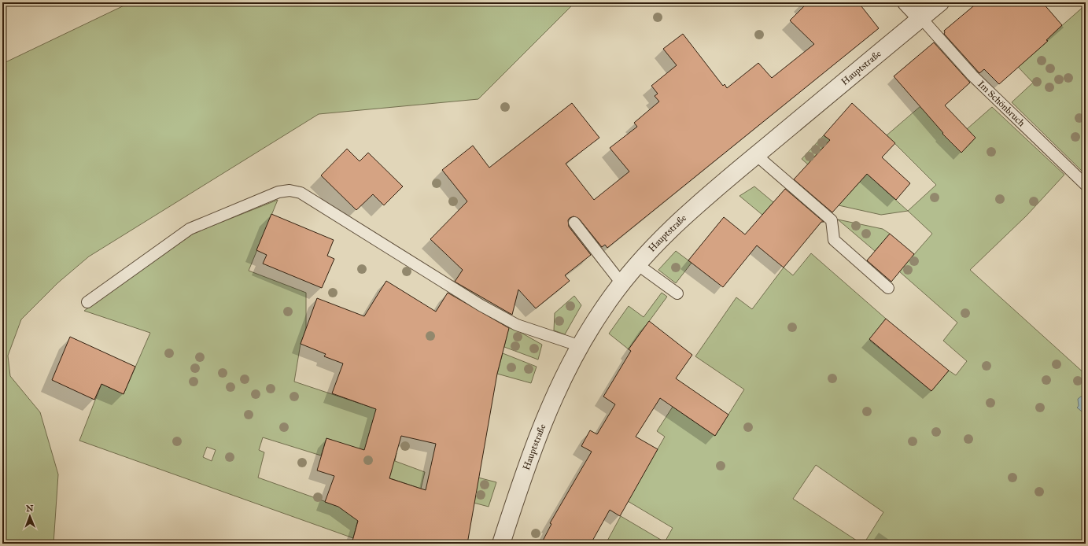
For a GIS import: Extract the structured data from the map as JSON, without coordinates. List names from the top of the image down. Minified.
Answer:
{"streets":{"street":["Hauptstraße"],"lane":["Im Schönbruch"]},"crossings":[["Hauptstraße","Im Schönbruch"]],"north":"top"}
